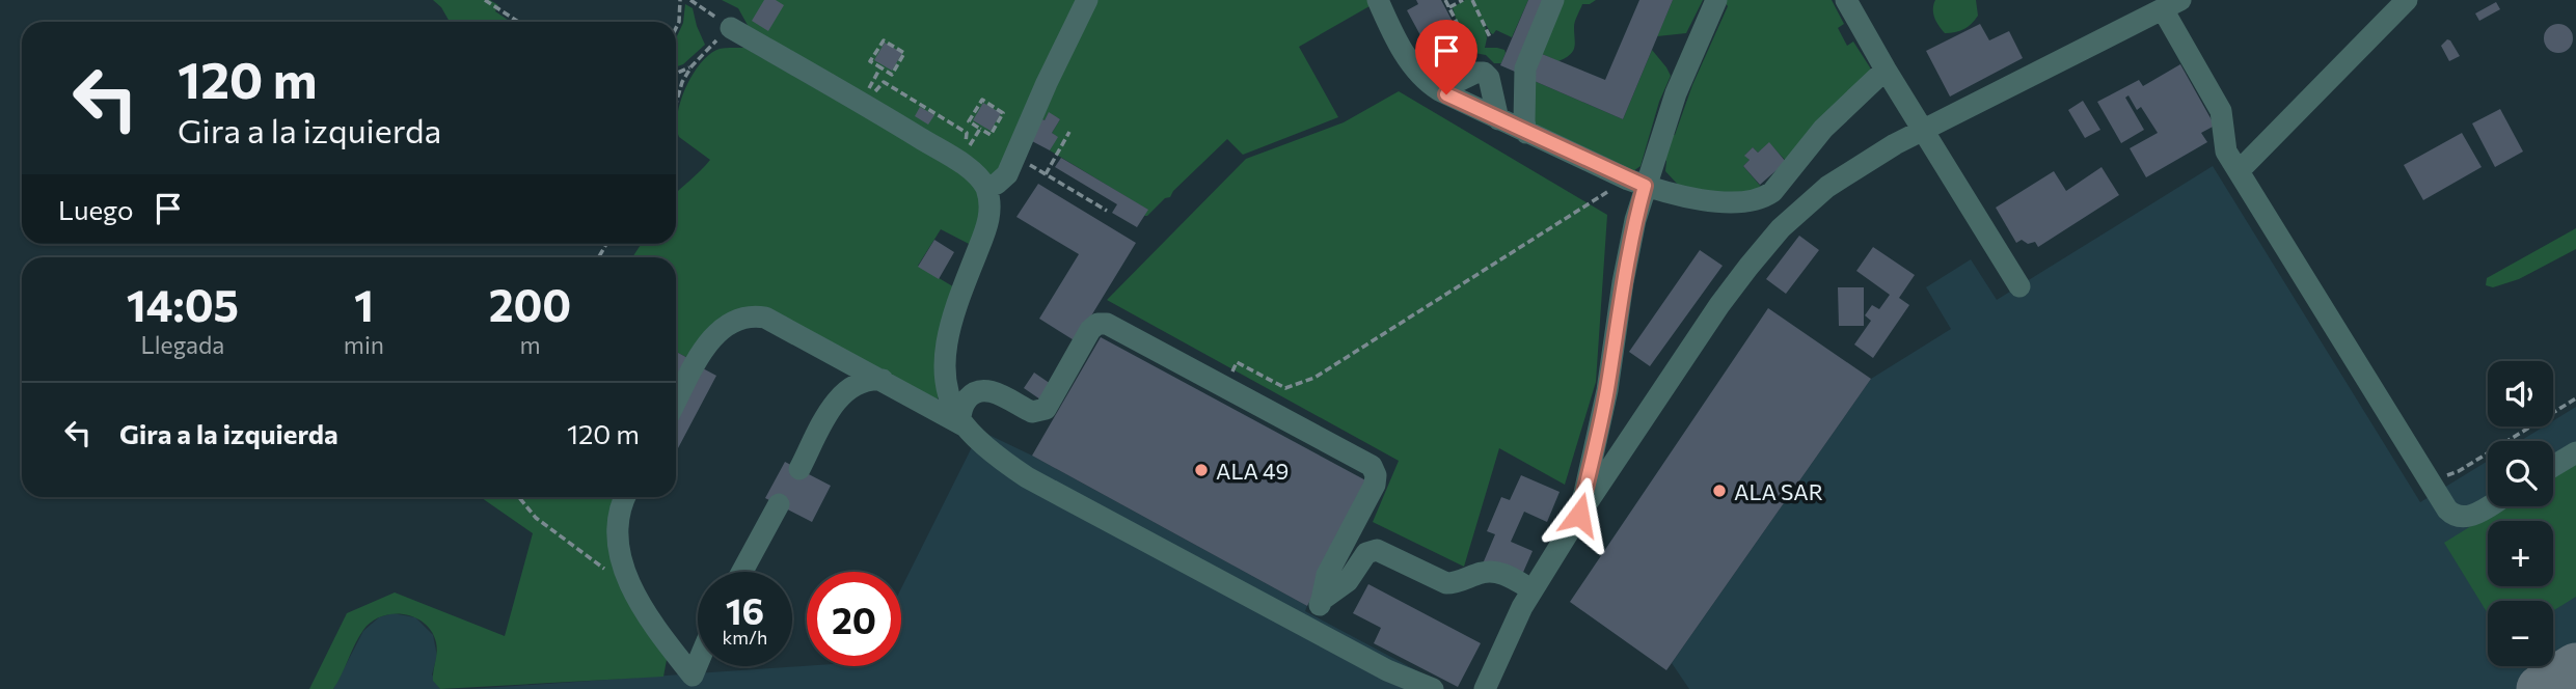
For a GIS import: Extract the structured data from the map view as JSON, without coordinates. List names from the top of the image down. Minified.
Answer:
{"places":["ALA 49","ALA SAR"],"page":{"turn":["120 m","Gira a la izquierda"],"then":"Luego","eta":["14:05","Llegada","1","min","200","m"],"map_buttons":["+","−"],"list":[{"name":"Gira a la izquierda","value":"120 m"}],"speed":"16 km/h","limit":"20"}}
